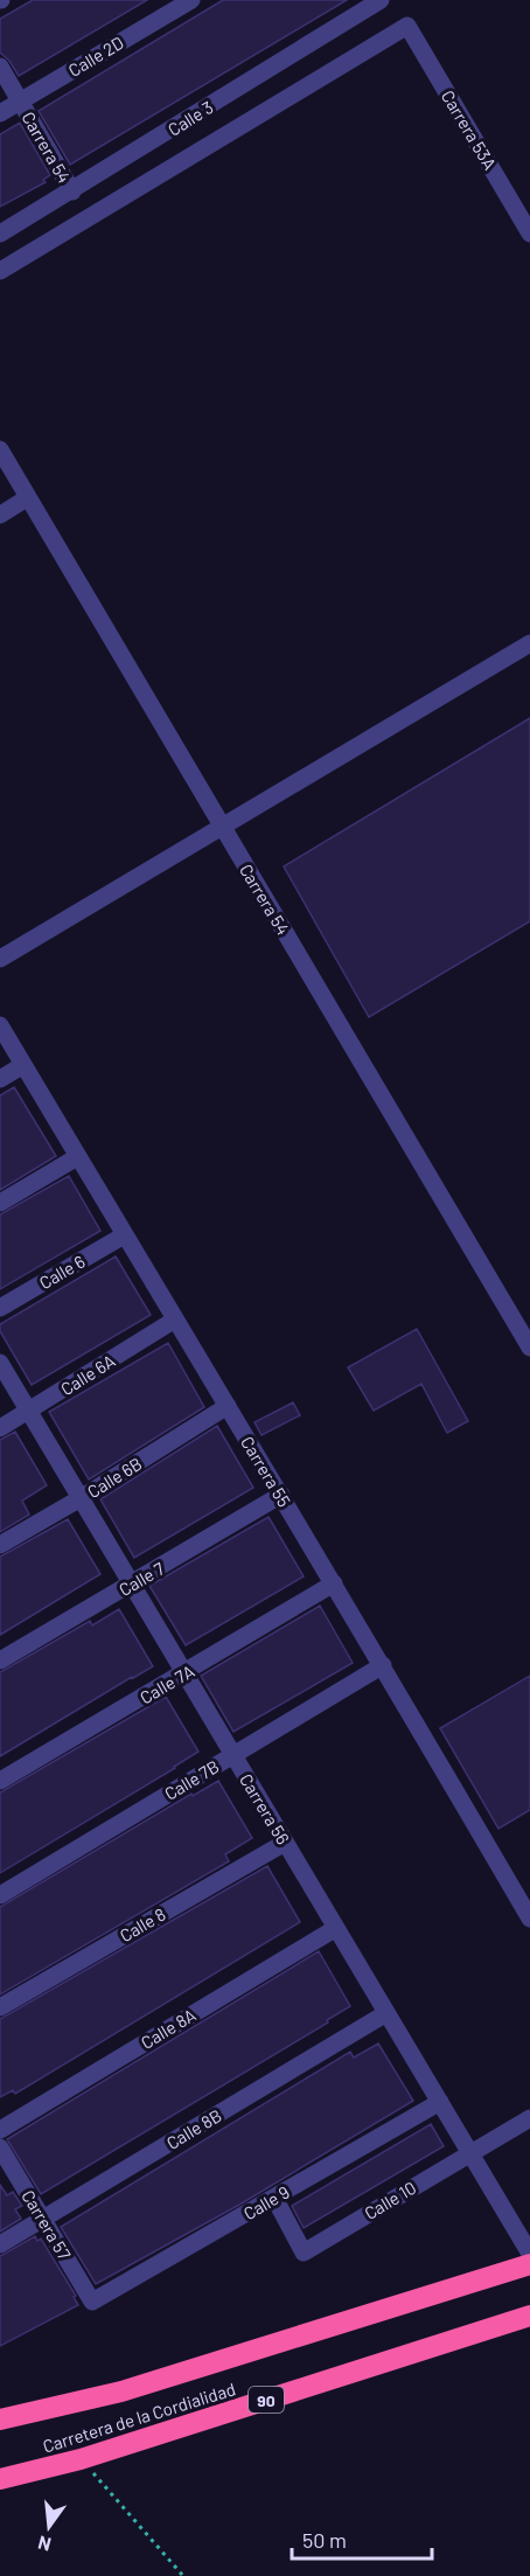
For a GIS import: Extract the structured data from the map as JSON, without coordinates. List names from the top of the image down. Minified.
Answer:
{"streets":{"highway":["90","Carretera de la Cordialidad"],"street":["Calle 2D","Calle 3","Carrera 53A","Carrera 54","Calle 6","Calle 6A","Carrera 55","Calle 6B","Calle 7","Calle 7A","Calle 7B","Carrera 56","Calle 8","Calle 8A","Calle 8B","Calle 10","Calle 9","Carrera 57"]},"crossings":[["Calle 2D","Carrera 54"],["Calle 3","Carrera 54"],["Calle 6","Carrera 55"],["Calle 6A","Carrera 55"],["Calle 6A","Carrera 56"],["Carrera 55","Calle 6B"],["Carrera 55","Calle 7"],["Carrera 55","Calle 7A"],["Carrera 55","Calle 7B"],["Calle 6B","Carrera 56"],["Calle 7","Carrera 56"],["Calle 7A","Carrera 56"],["Calle 7B","Carrera 56"],["Carrera 56","Calle 8"],["Carrera 56","Calle 8A"],["Carrera 56","Calle 8B"],["Carrera 56","Calle 10"],["Carrera 56","Calle 9"],["Calle 8B","Carrera 57"],["Calle 10","Calle 9"],["Calle 9","Carrera 57"]],"scale_bar":"50 m","north":"bottom"}
